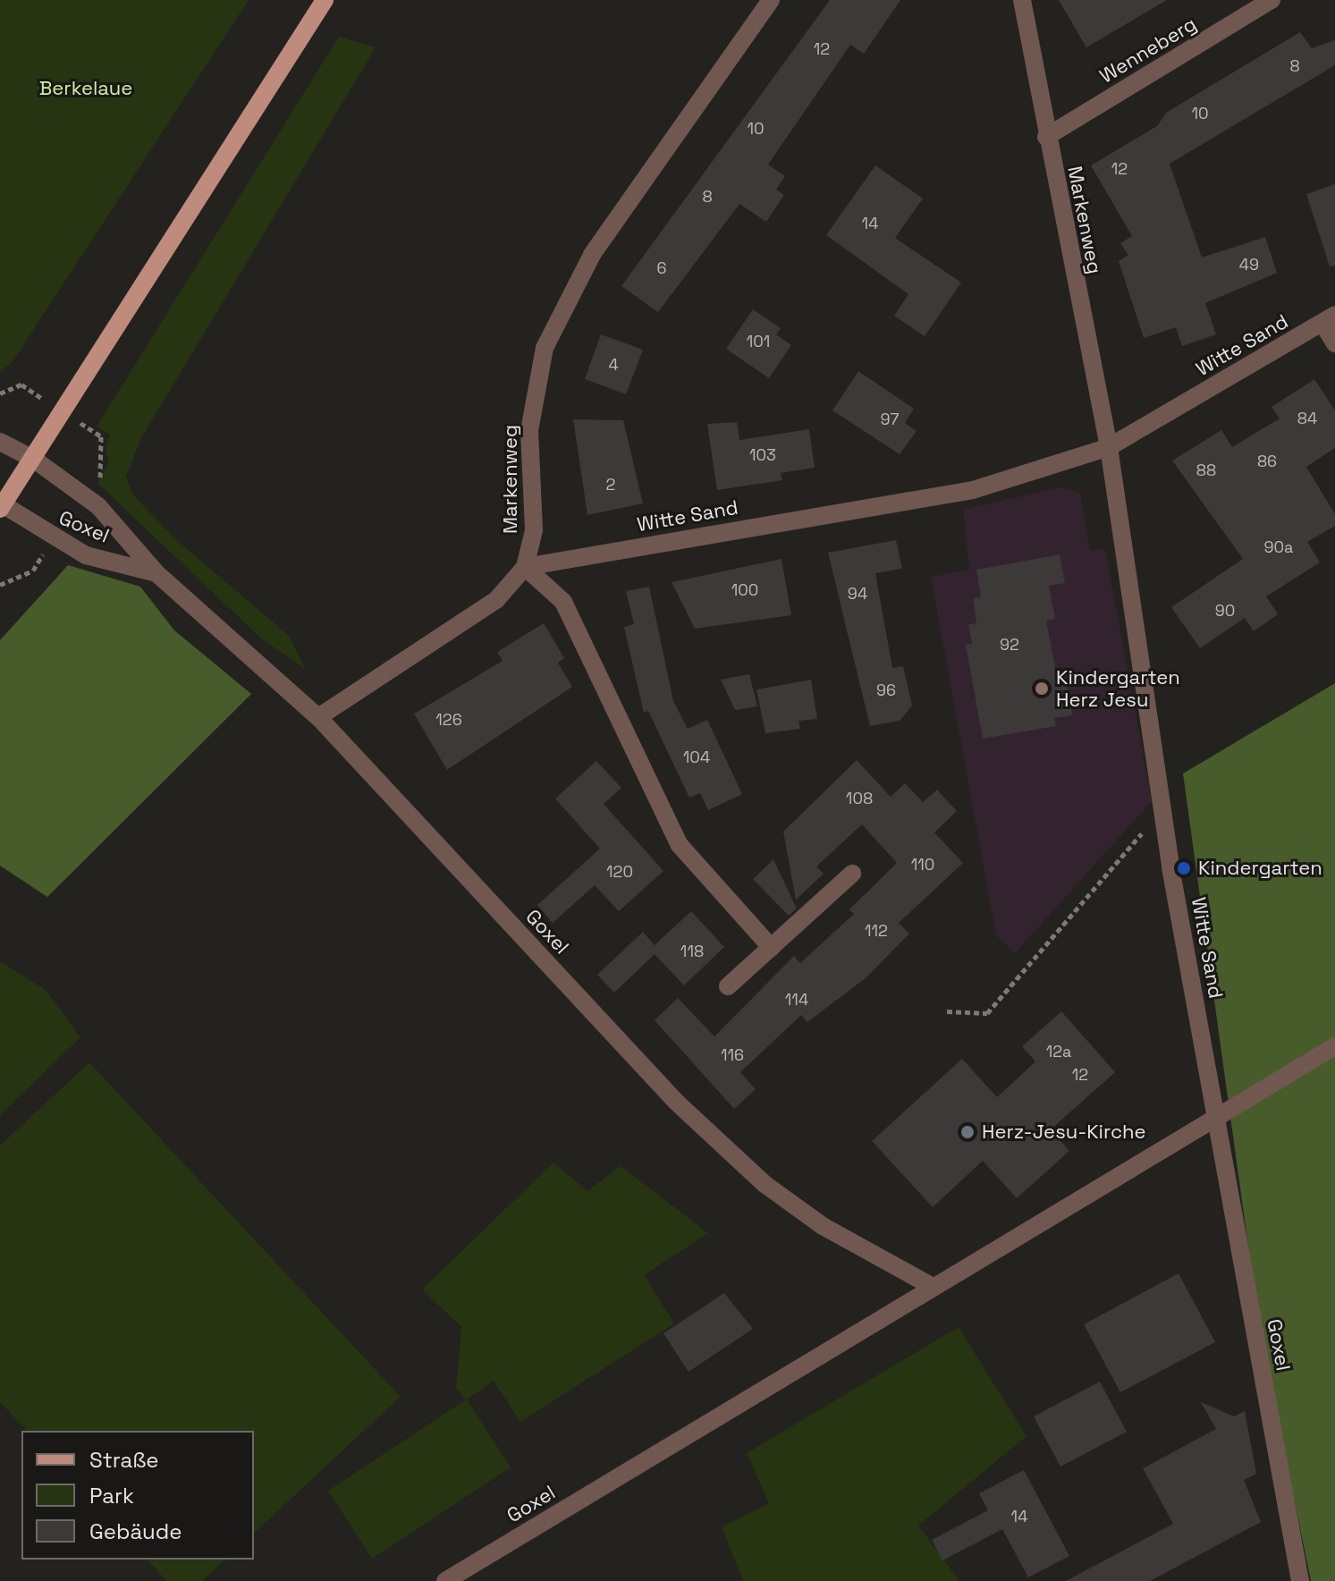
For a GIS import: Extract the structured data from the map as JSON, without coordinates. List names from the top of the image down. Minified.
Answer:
{"streets":{"street":["Wenneberg","Markenweg","Witte Sand","Goxel"]},"crossings":[["Wenneberg","Markenweg"],["Markenweg","Witte Sand"],["Witte Sand","Goxel"]],"parks":["Berkelaue"],"places":["Kindergarten Herz Jesu","Kindergarten","Herz-Jesu-Kirche"],"house_numbers":["12","8","10","10","12","8","14","49","6","101","4","84","97","103","86","88","2","90a","100","94","90","92","96","126","104","108","110","120","112","118","114","12a","116","12","14"],"legend":["Straße","Park","Gebäude"]}
